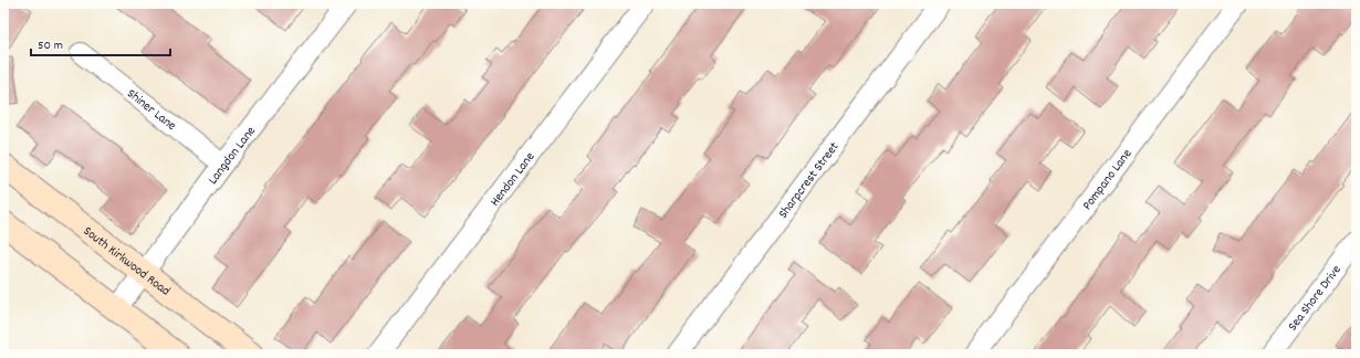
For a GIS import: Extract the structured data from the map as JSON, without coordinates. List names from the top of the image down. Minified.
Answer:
{"streets":{"main road":["South Kirkwood Road"],"street":["Shiner Lane","Langdon Lane","Hendon Lane","Sharpcrest Street","Pompano Lane","Sea Shore Drive"]},"crossings":[["Shiner Lane","Langdon Lane"],["Langdon Lane","South Kirkwood Road"]],"scale_bar":"50 m"}
